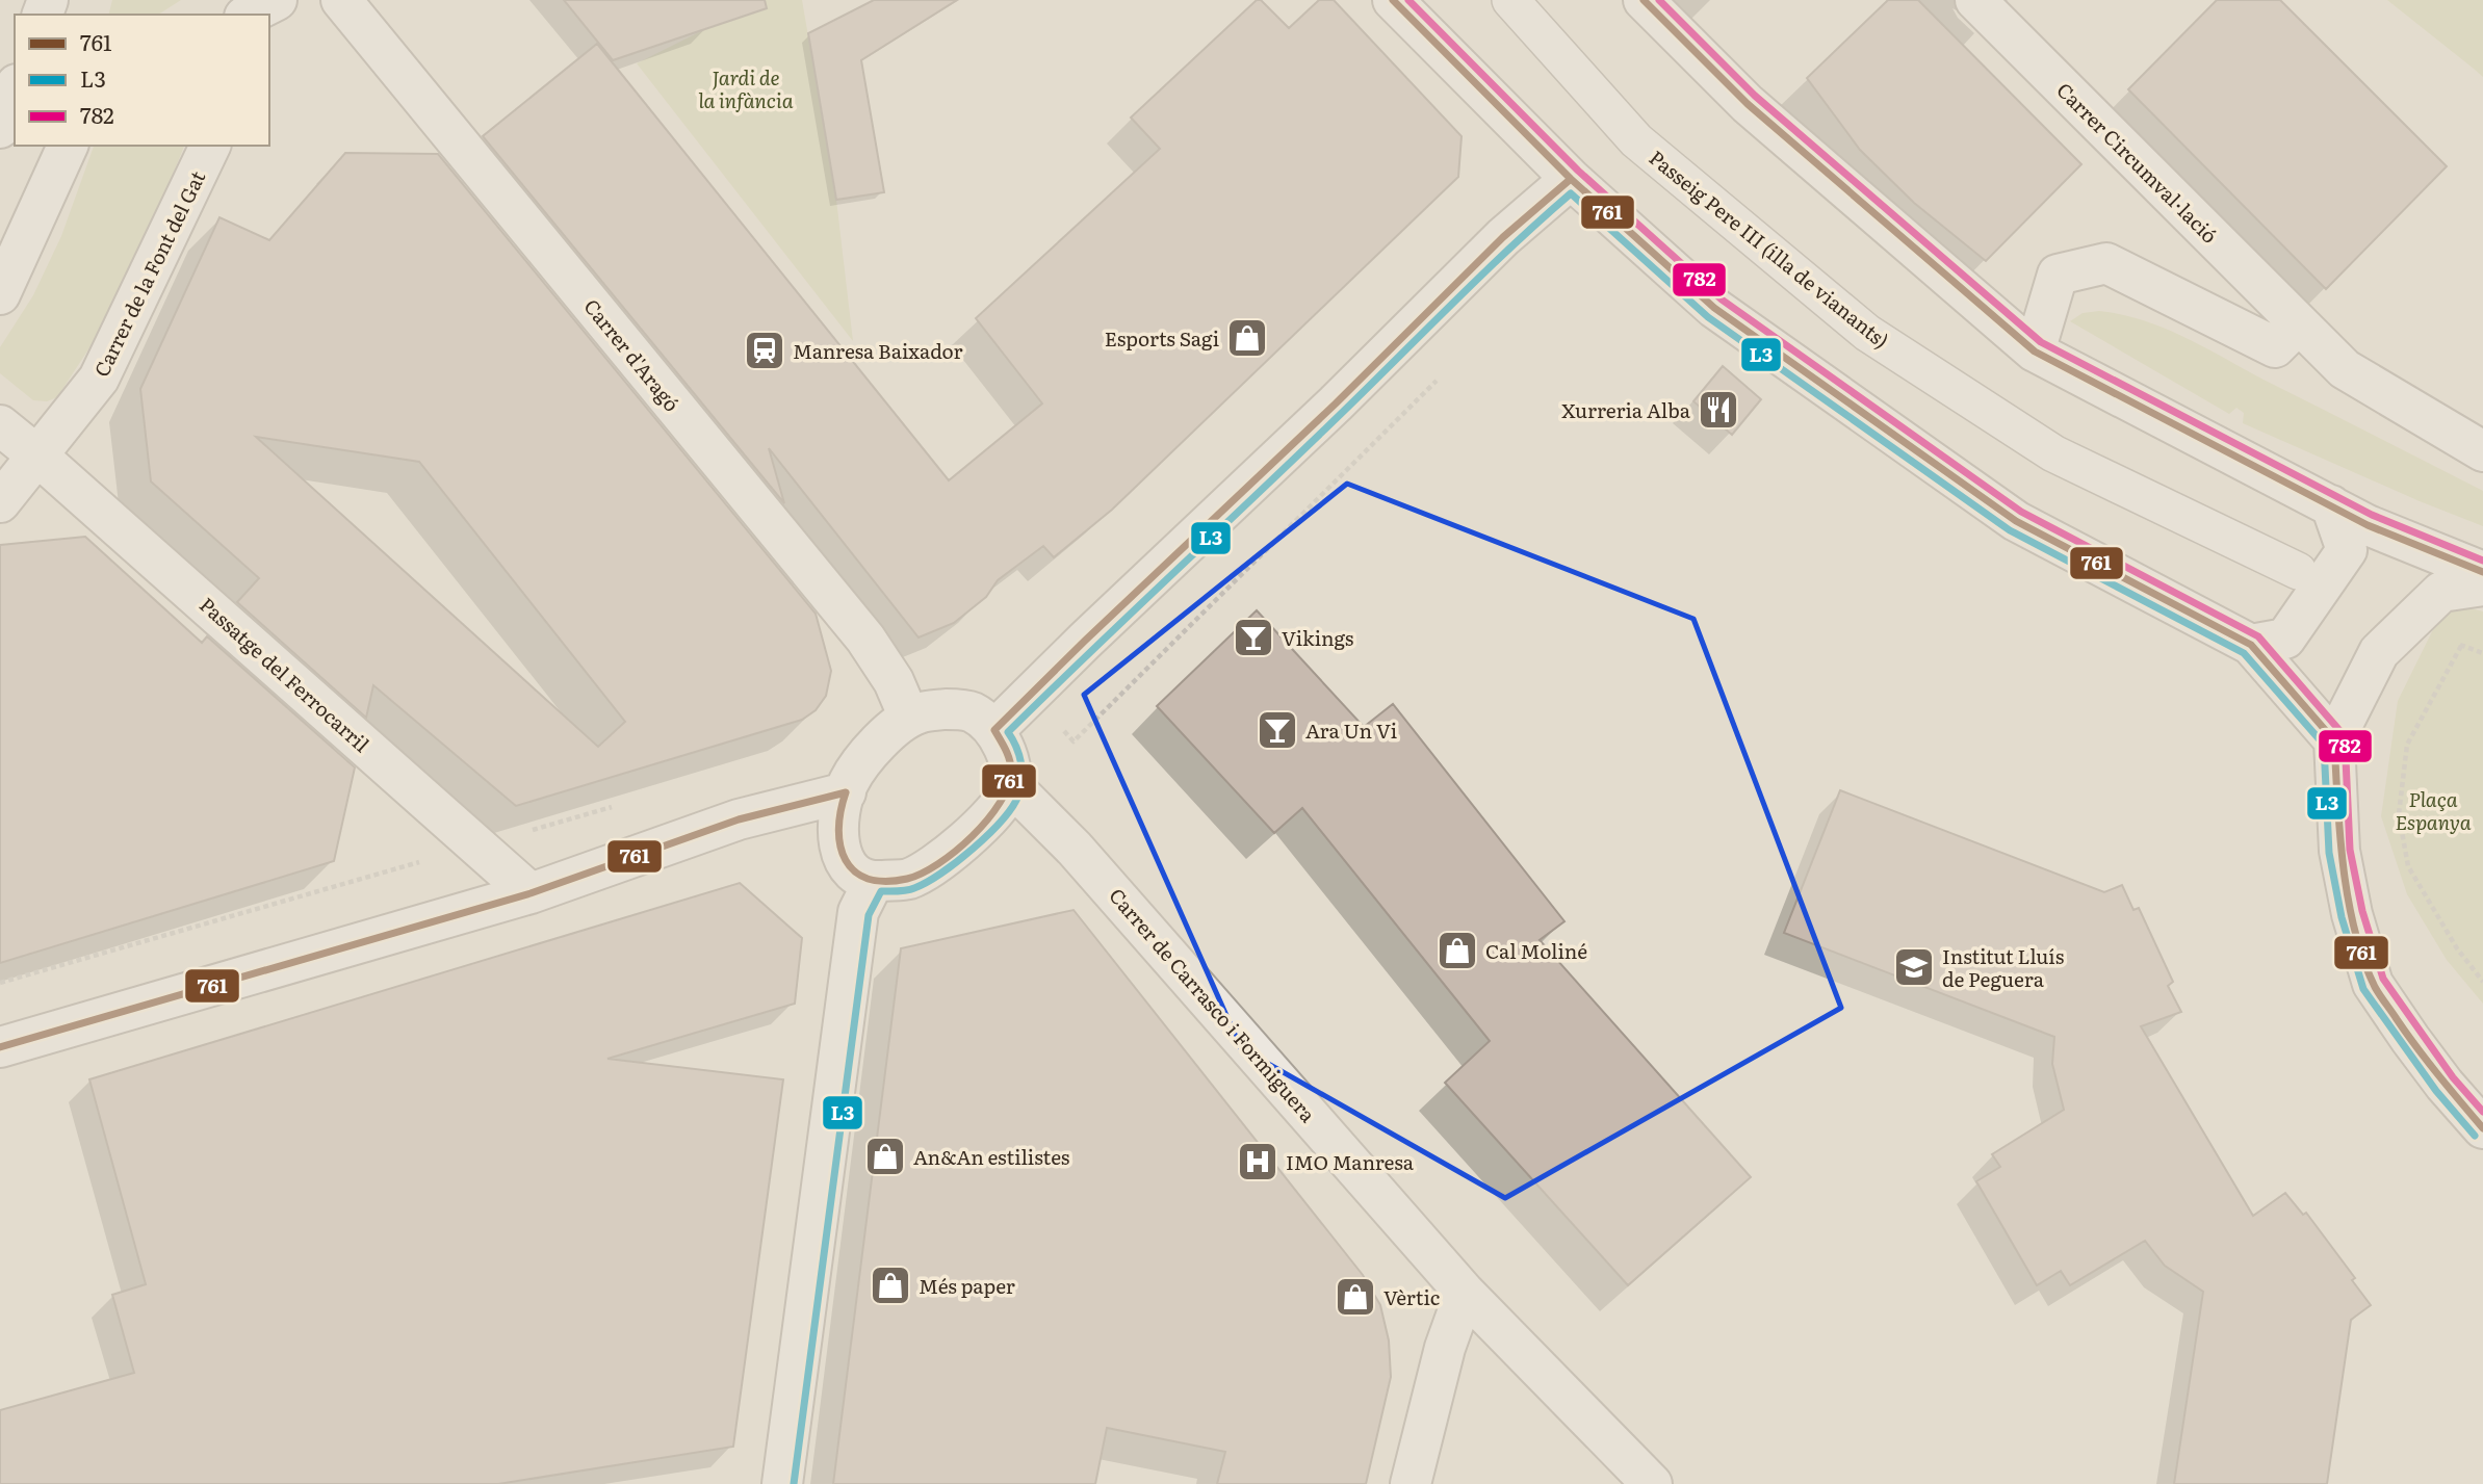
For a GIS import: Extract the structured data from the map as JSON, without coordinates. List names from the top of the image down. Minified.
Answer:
{"streets":{"street":["Carrer Circumval·lació","Passeig Pere III (illa de vianants)","Carrer de la Font del Gat","Carrer d'Aragó","Passatge del Ferrocarril","Carrer de Carrasco i Formiguera"]},"crossings":[["Carrer de la Font del Gat","Passatge del Ferrocarril"],["Carrer d'Aragó","Carrer de Carrasco i Formiguera"]],"parks":["Jardi de la infància","Plaça Espanya"],"places":{"shop":["Esports Sagi","Cal Moliné","An&An estilistes","Més paper","Vèrtic"],"station":["Manresa Baixador"],"restaurant":["Xurreria Alba"],"bar":["Vikings","Ara Un Vi"],"school or university":["Institut Lluís de Peguera"],"hospital":["IMO Manresa"]},"lines":["transit line 761","transit line 782","transit line L3"],"legend":["761","L3","782"]}
